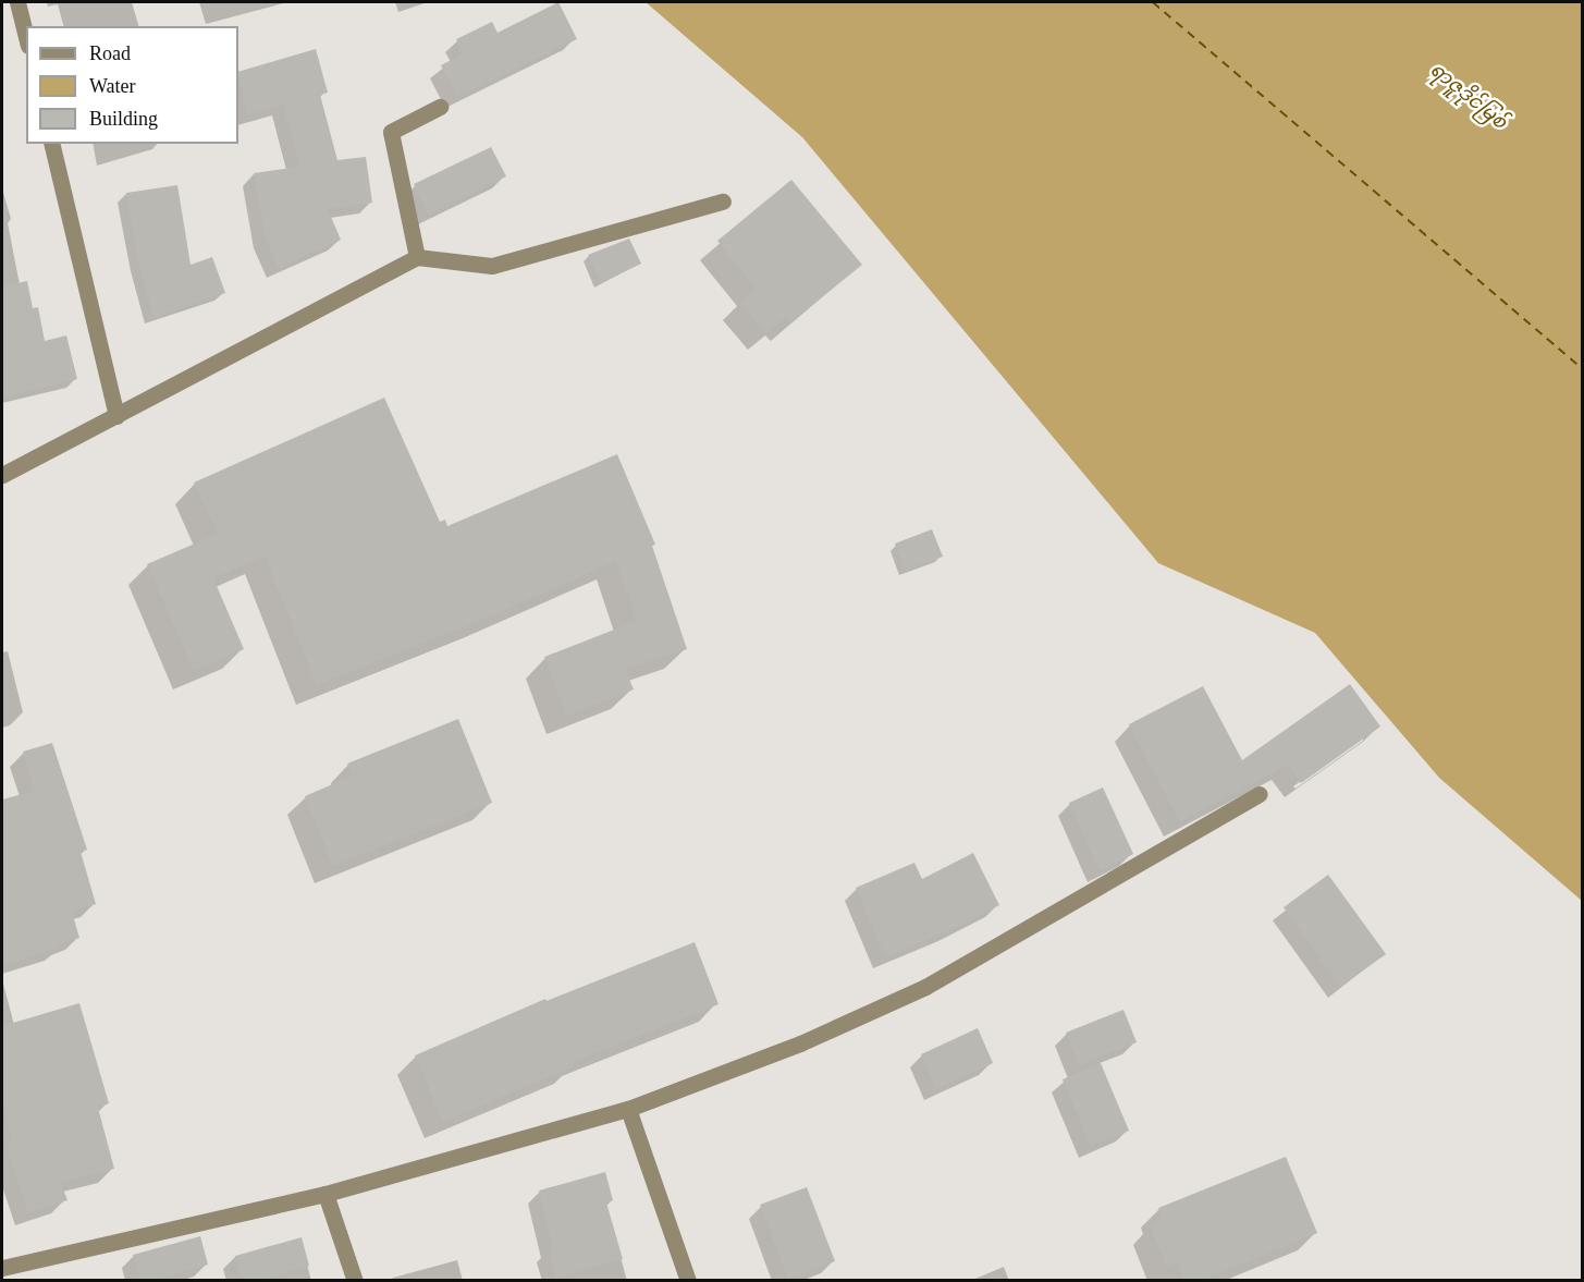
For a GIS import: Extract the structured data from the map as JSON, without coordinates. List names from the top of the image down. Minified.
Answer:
{"water":["ရာဇူဒိုင်မြစ်"],"legend":["Road","Water","Building"]}
